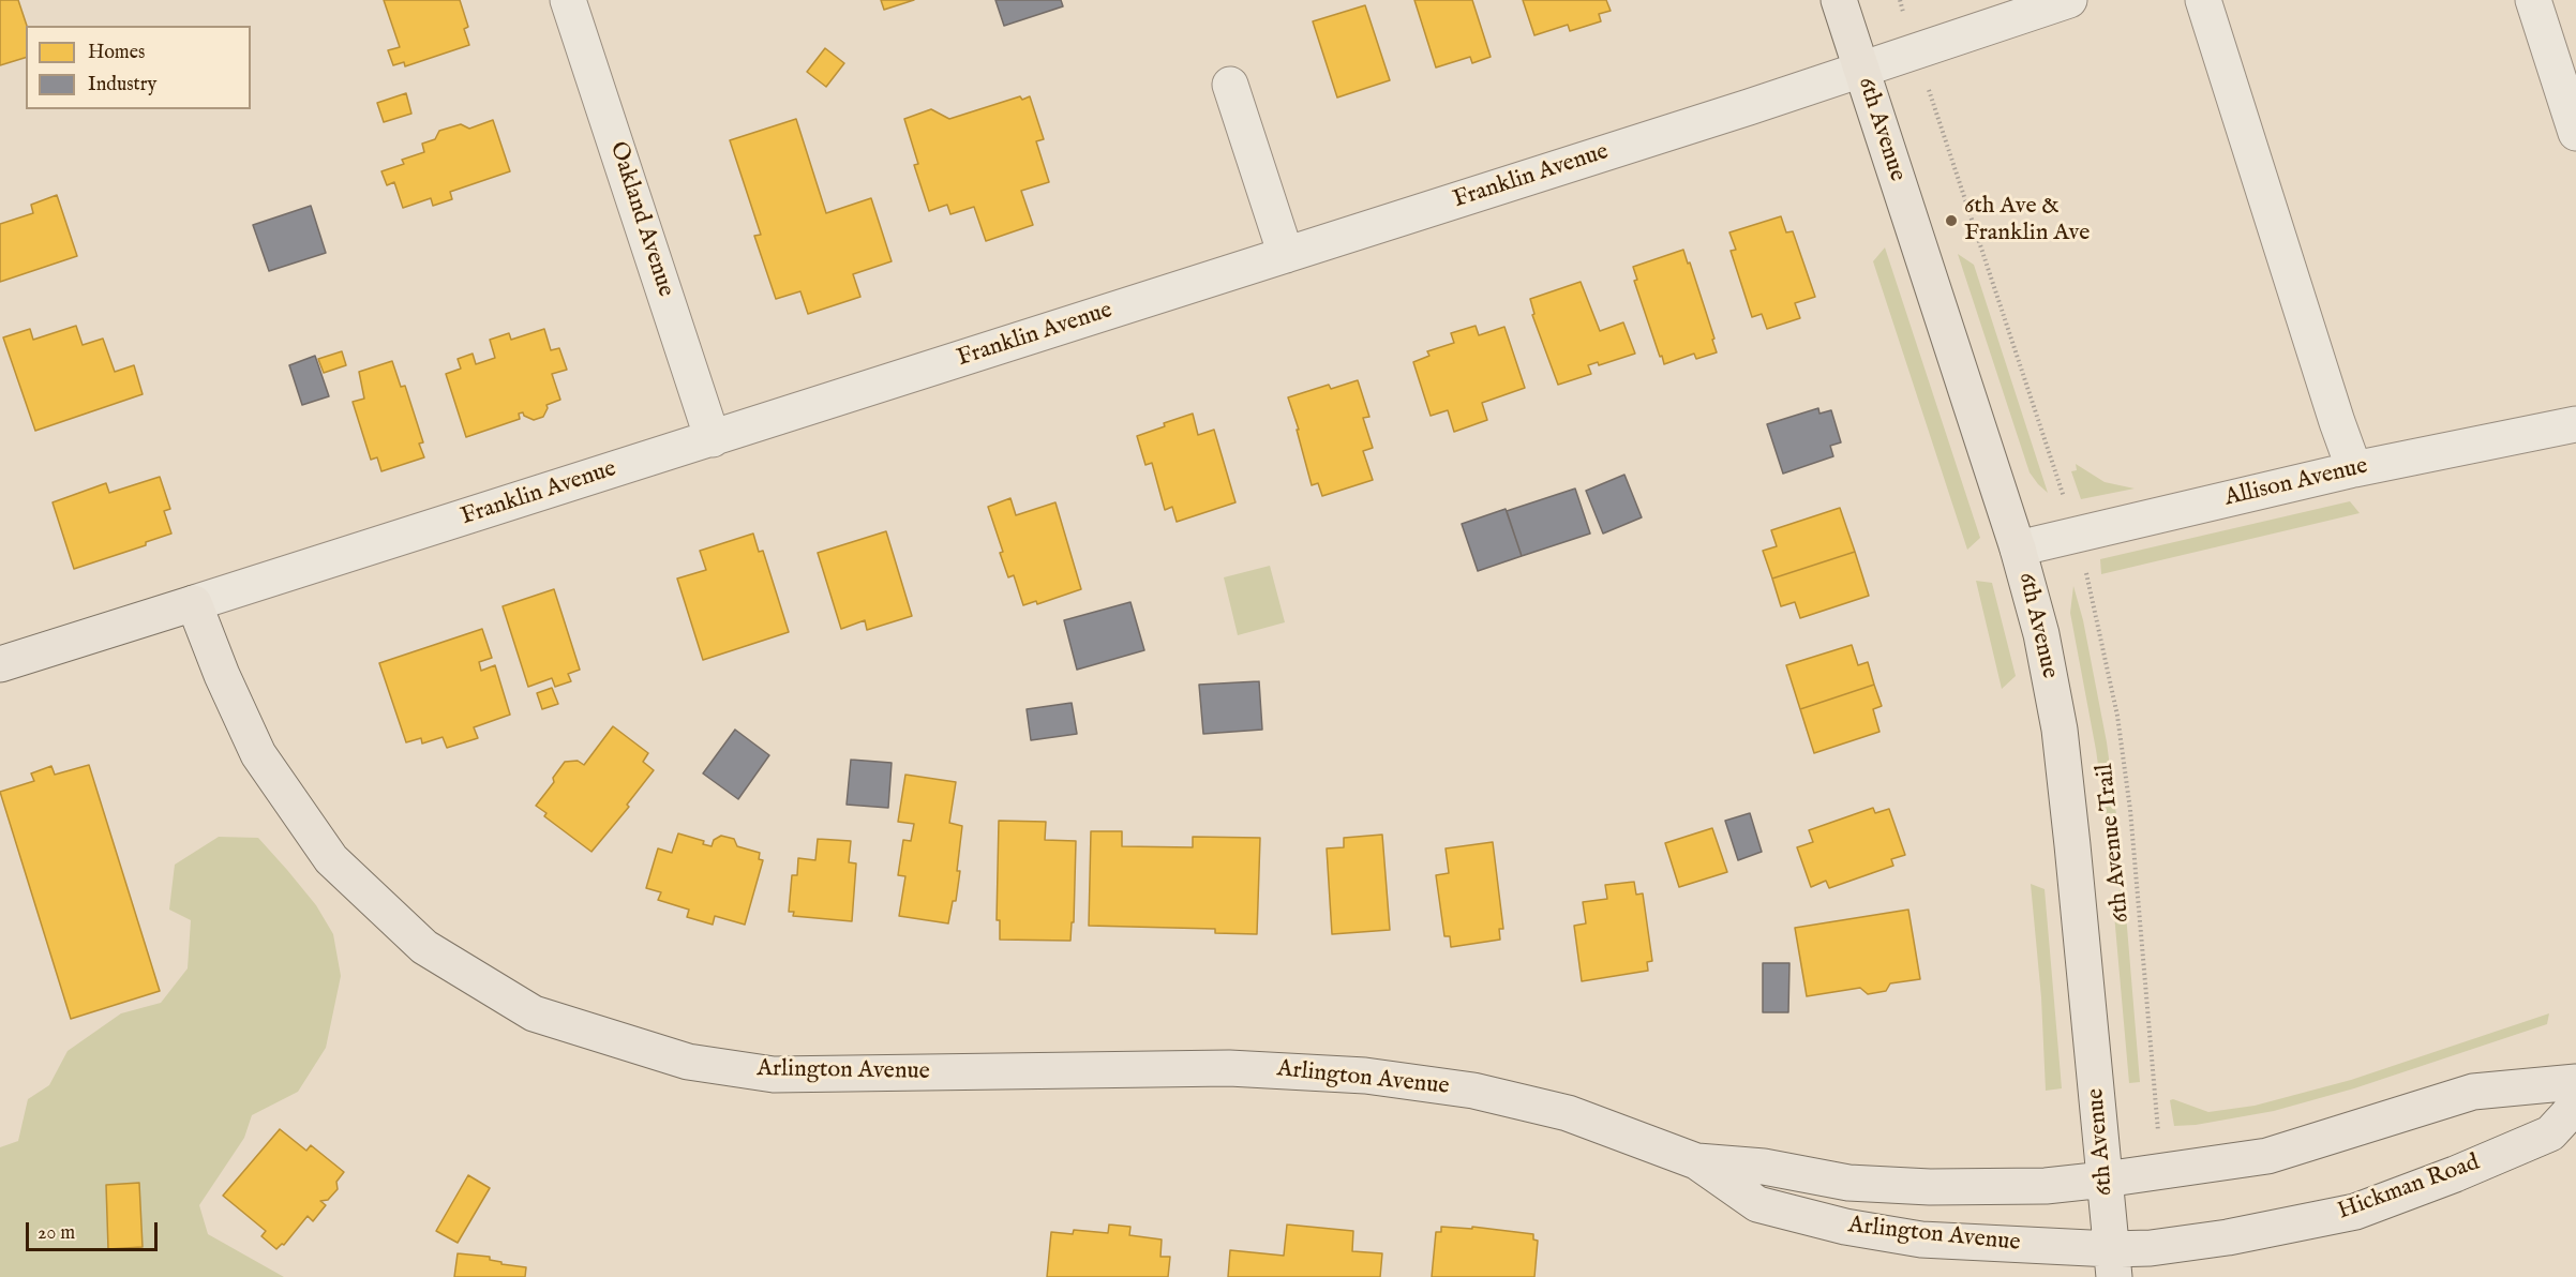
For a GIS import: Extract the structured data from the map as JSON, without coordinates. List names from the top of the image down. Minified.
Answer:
{"streets":{"main road":["6th Avenue","Franklin Avenue","Arlington Avenue","Hickman Road"],"street":["Oakland Avenue","Allison Avenue"],"path":["6th Avenue Trail"]},"crossings":[["6th Avenue","Franklin Avenue"],["6th Avenue","Allison Avenue"],["6th Avenue","Arlington Avenue"],["6th Avenue","Hickman Road"],["Franklin Avenue","Oakland Avenue"],["Franklin Avenue","Arlington Avenue"],["Arlington Avenue","Hickman Road"]],"places":["6th Ave & Franklin Ave"],"legend":["Homes","Industry"],"scale_bar":"20 m"}
